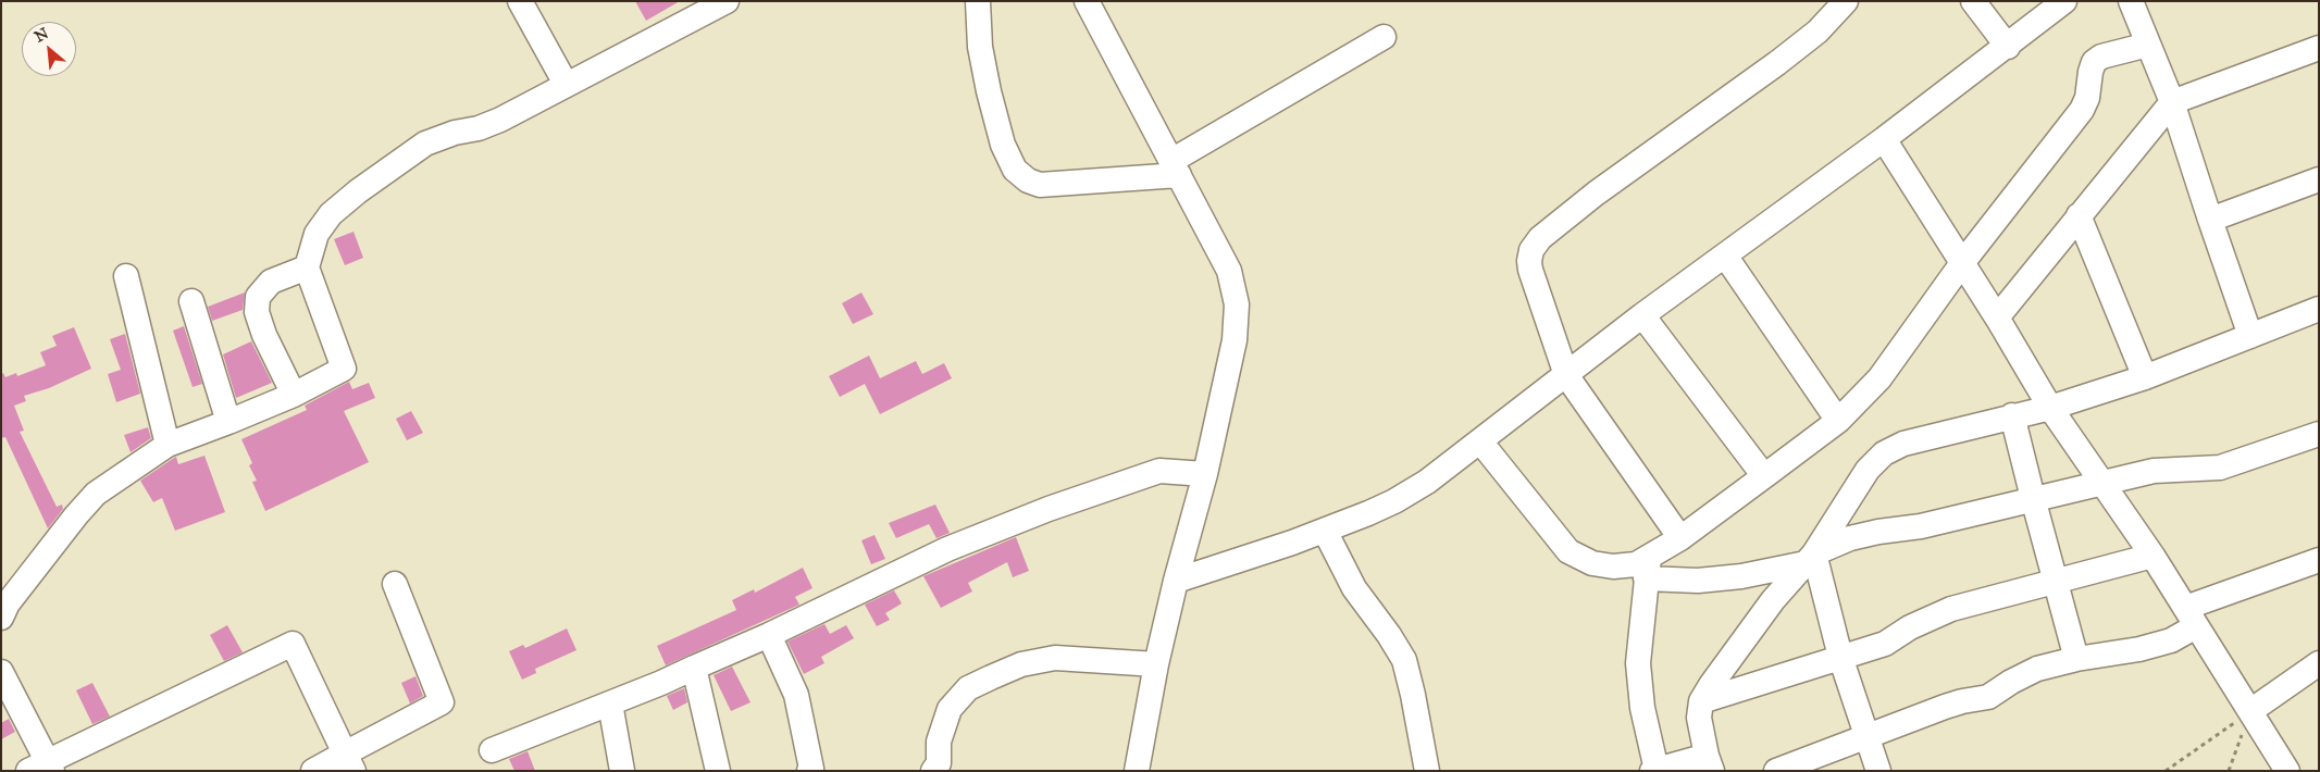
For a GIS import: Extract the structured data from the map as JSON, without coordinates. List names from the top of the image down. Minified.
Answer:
{"north":"top left"}
